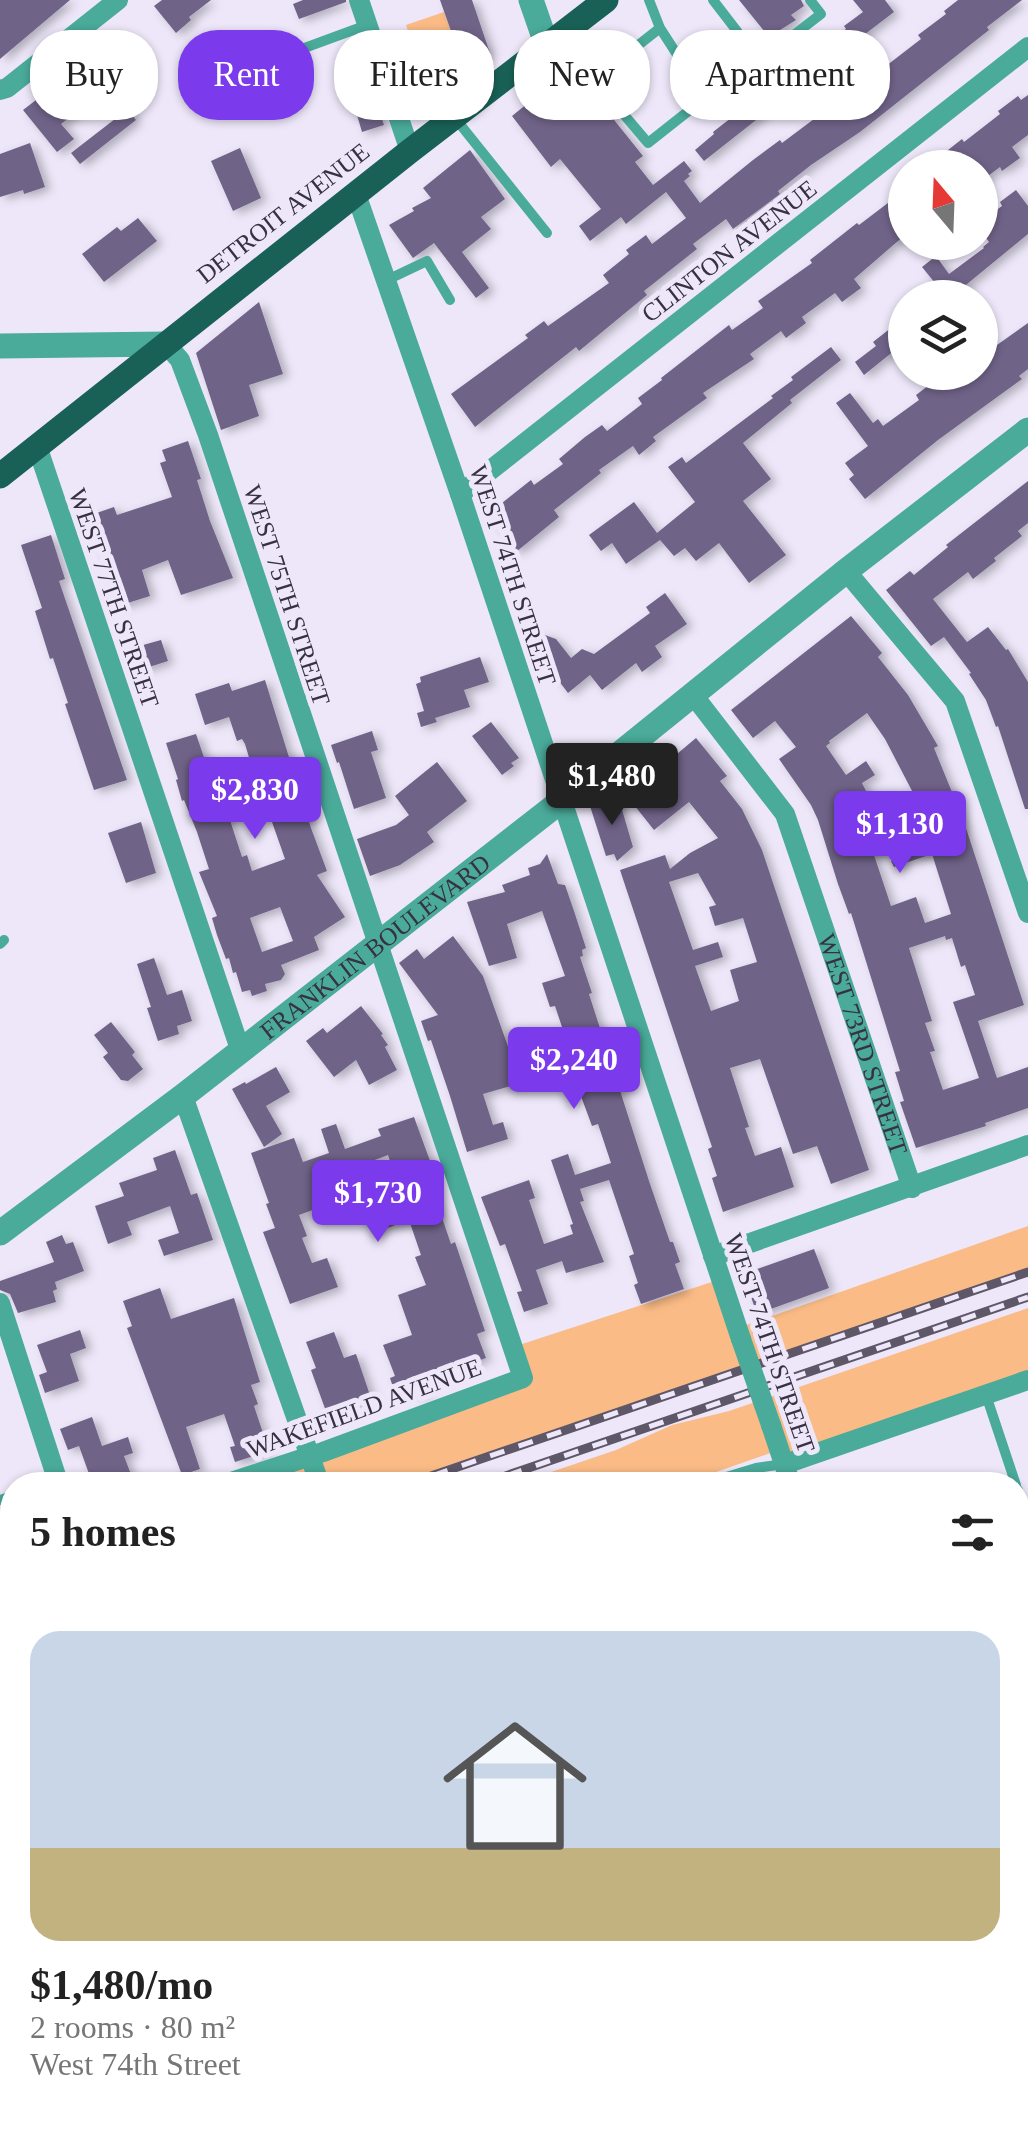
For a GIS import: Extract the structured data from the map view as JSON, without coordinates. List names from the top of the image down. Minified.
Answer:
{"streets":{"main road":["DETROIT AVENUE"],"street":["CLINTON AVENUE","WEST 74TH STREET","WEST 75TH STREET","WEST 77TH STREET","FRANKLIN BOULEVARD","WEST 73RD STREET","WAKEFIELD AVENUE"]},"crossings":[["DETROIT AVENUE","WEST 74TH STREET"],["DETROIT AVENUE","WEST 75TH STREET"],["DETROIT AVENUE","WEST 77TH STREET"],["CLINTON AVENUE","WEST 74TH STREET"],["WEST 74TH STREET","FRANKLIN BOULEVARD"],["WEST 75TH STREET","FRANKLIN BOULEVARD"],["WEST 75TH STREET","WAKEFIELD AVENUE"],["WEST 77TH STREET","FRANKLIN BOULEVARD"],["FRANKLIN BOULEVARD","WEST 73RD STREET"]],"north":"top","page":{"chip":["Buy","Rent","Filters","New","Apartment"],"price":["$1,480","$2,830","$1,130","$2,240","$1,730"],"heading":"5 homes","list":[{"name":"$1,480/mo","note":"2 rooms · 80 m² · West 74th Street"}]}}
